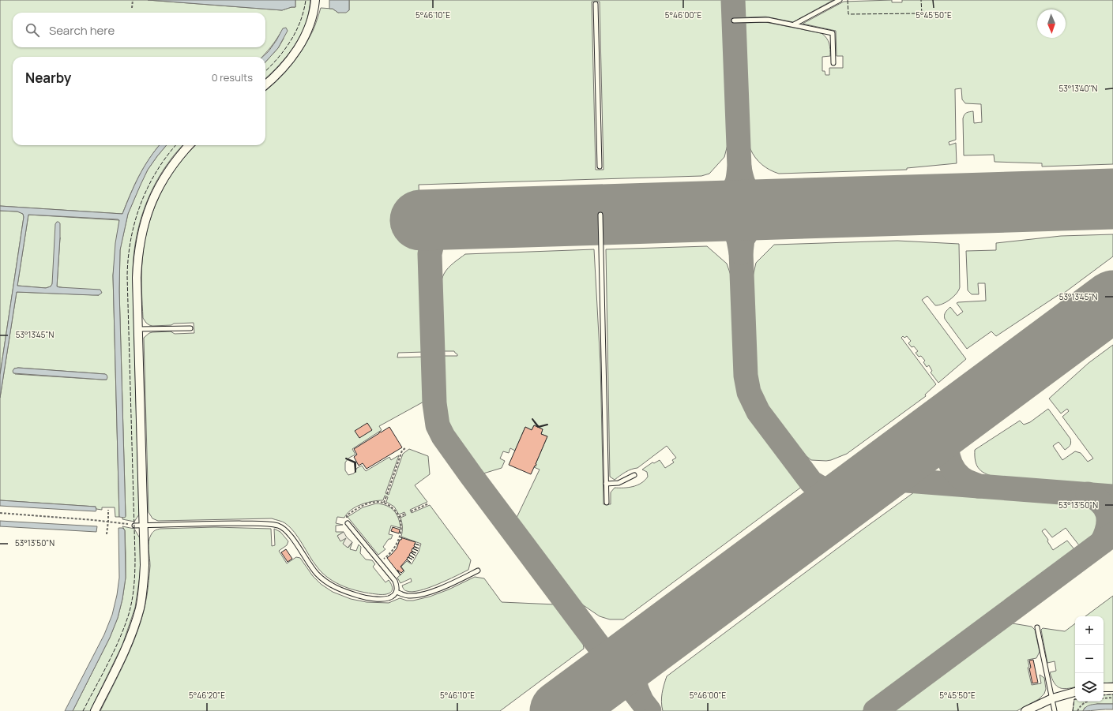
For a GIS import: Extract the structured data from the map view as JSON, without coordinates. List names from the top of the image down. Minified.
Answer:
{"north":"bottom","page":{"search":"Search here","heading":["Nearby","0 results"],"map_buttons":["+","−"]},"coordinates":["5°46'10\"E","5°46'00\"E","5°45'50\"E","53°13'40\"N","53°13'45\"N","53°13'50\"N","5°46'20\"E"]}
